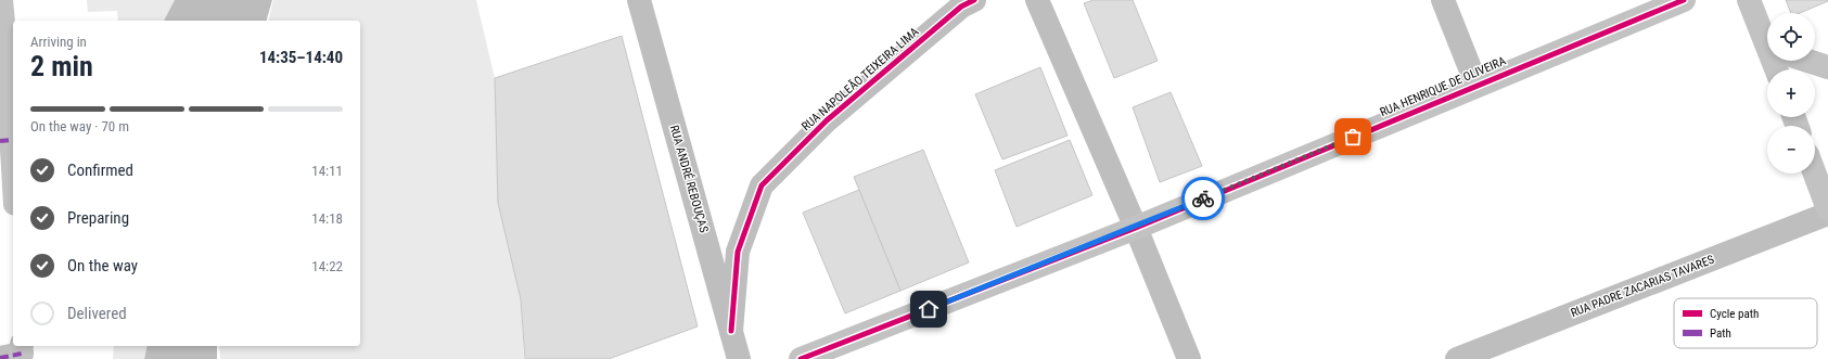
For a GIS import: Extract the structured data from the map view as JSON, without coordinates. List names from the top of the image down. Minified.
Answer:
{"streets":{"street":["RUA NAPOLEÃO TEIXEIRA LIMA","RUA HENRIQUE DE OLIVEIRA","RUA ANDRÉ REBOUÇAS","RUA PADRE ZACARIAS TAVARES"]},"crossings":[["RUA NAPOLEÃO TEIXEIRA LIMA","RUA ANDRÉ REBOUÇAS"]],"legend":["Cycle path","Path"],"page":{"map_buttons":["+","−"],"heading":["2 min","Arriving in","14:35–14:40"],"bar":"On the way · 70 m","list":[["Confirmed","14:11"],["Preparing","14:18"],["On the way","14:22"],"Delivered"]}}
